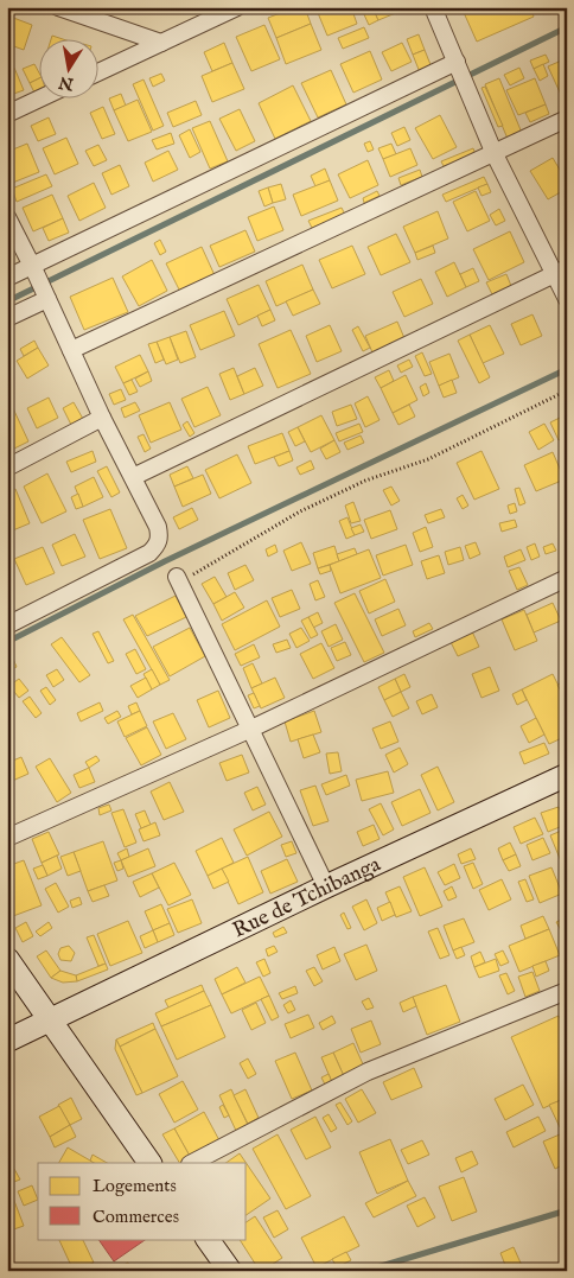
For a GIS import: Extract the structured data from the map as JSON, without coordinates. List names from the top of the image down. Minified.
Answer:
{"streets":{"street":["Rue de Tchibanga"]},"legend":["Logements","Commerces"],"north":"bottom"}
